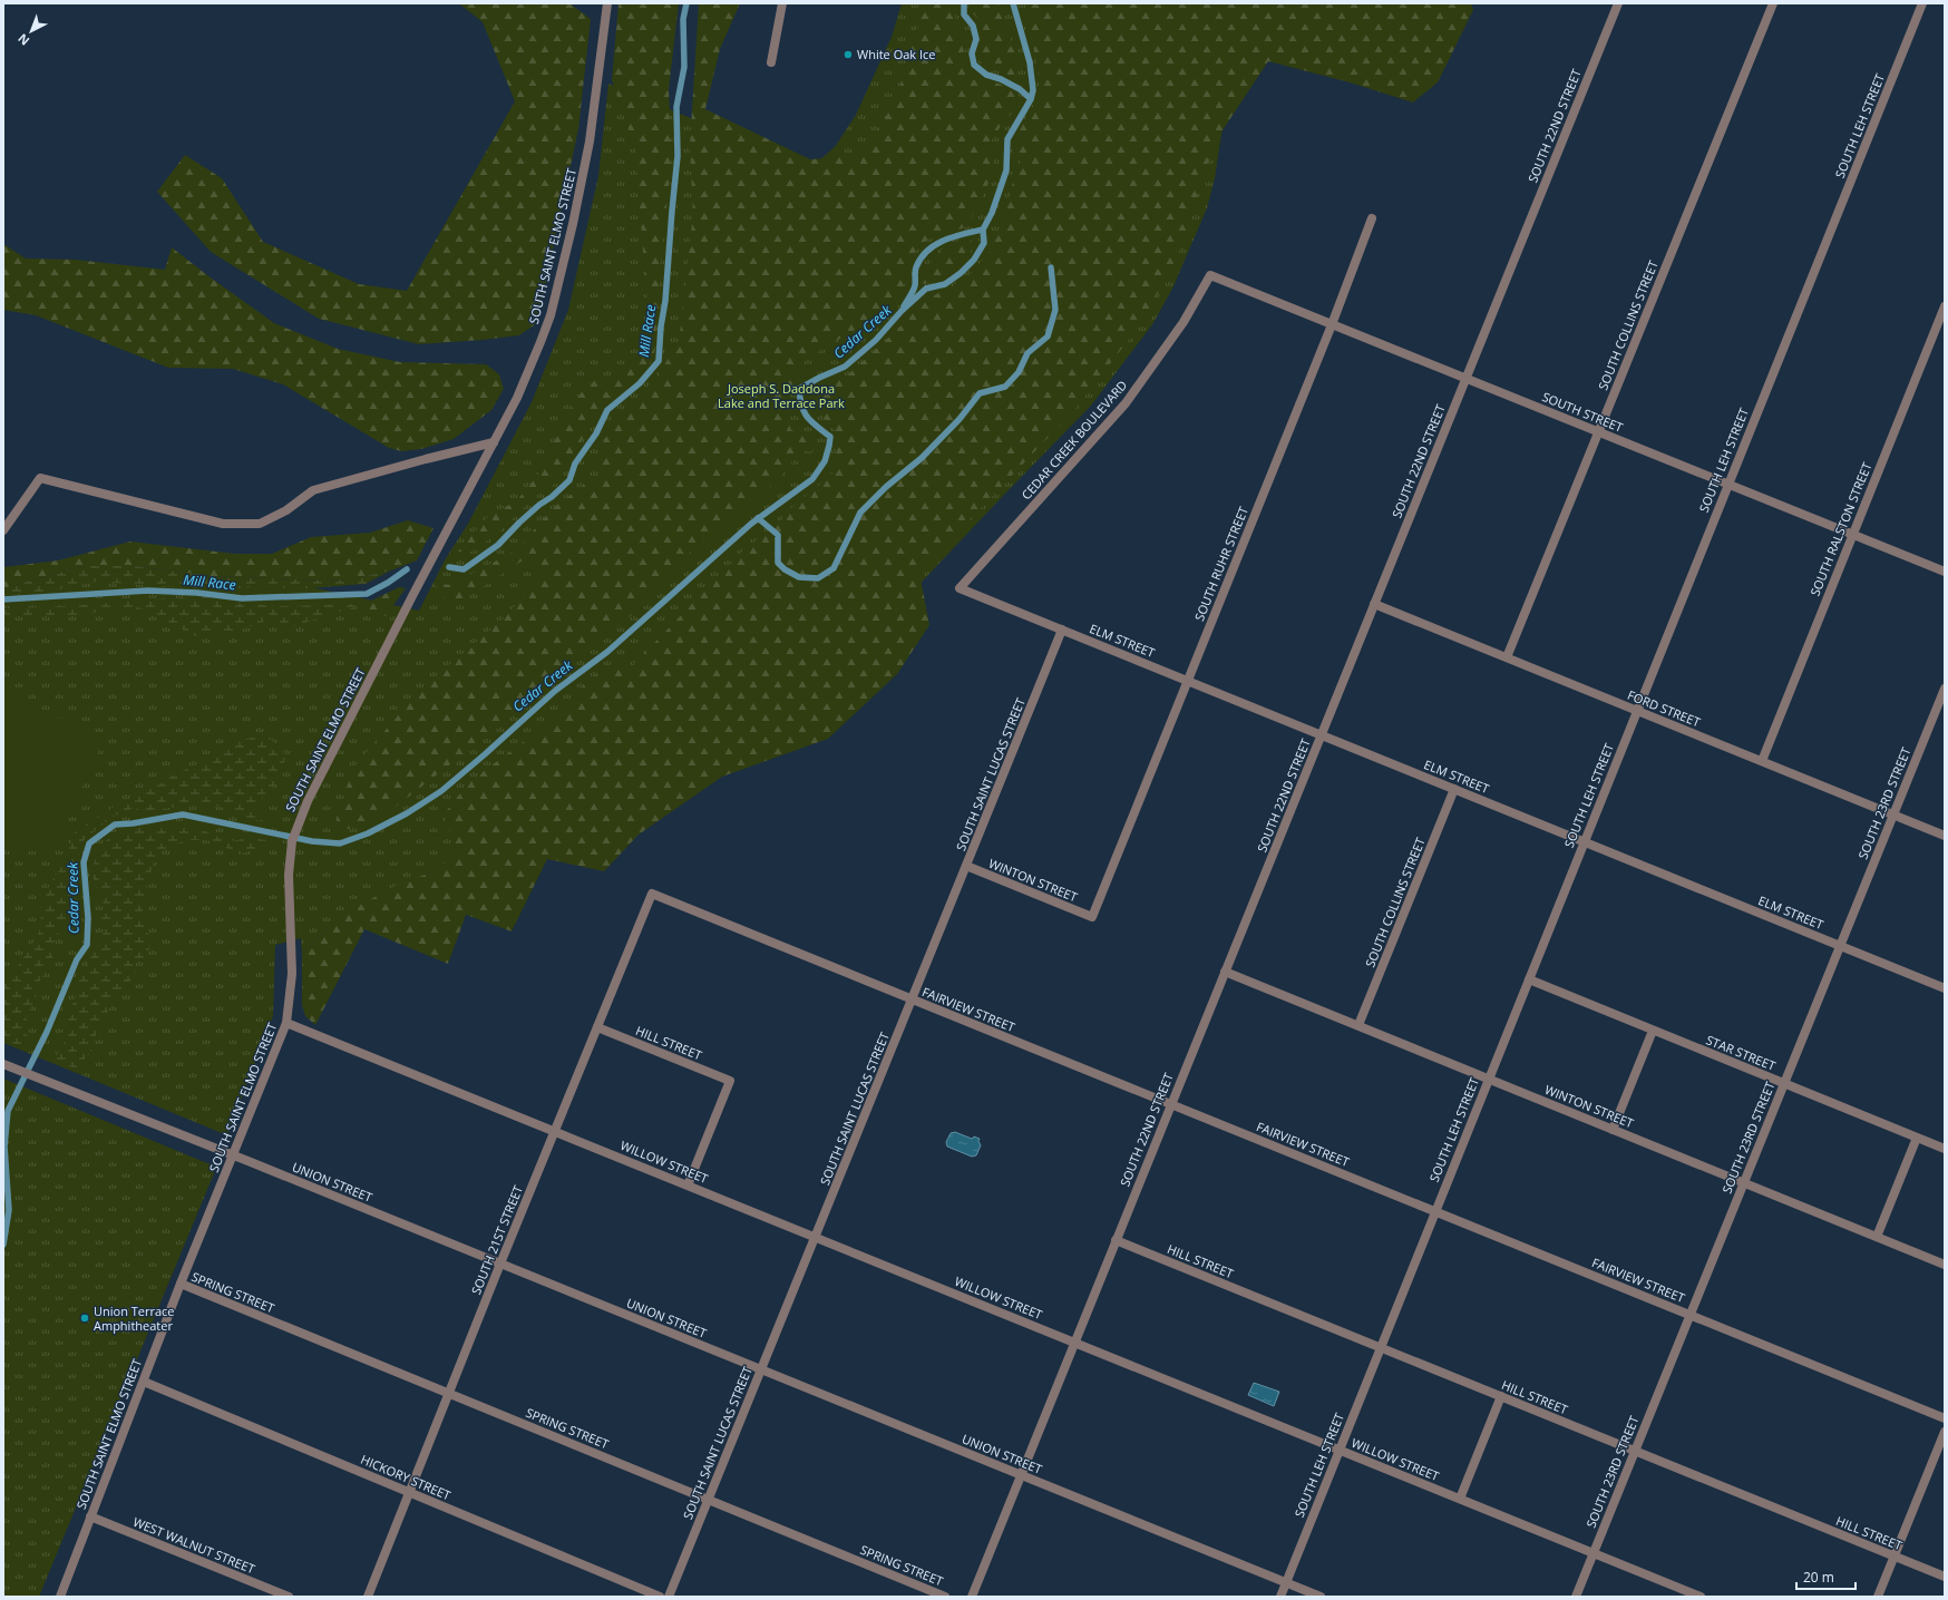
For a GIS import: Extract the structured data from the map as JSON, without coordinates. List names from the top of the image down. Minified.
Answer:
{"streets":{"street":["SOUTH 22ND STREET","SOUTH LEH STREET","SOUTH SAINT ELMO STREET","SOUTH COLLINS STREET","SOUTH STREET","CEDAR CREEK BOULEVARD","SOUTH RALSTON STREET","SOUTH RUHR STREET","ELM STREET","FORD STREET","SOUTH SAINT LUCAS STREET","SOUTH 23RD STREET","WINTON STREET","FAIRVIEW STREET","HILL STREET","STAR STREET","WILLOW STREET","UNION STREET","SOUTH 21ST STREET","SPRING STREET","HICKORY STREET","WEST WALNUT STREET"]},"crossings":[["SOUTH 22ND STREET","SOUTH STREET"],["SOUTH 22ND STREET","ELM STREET"],["SOUTH 22ND STREET","FORD STREET"],["SOUTH 22ND STREET","WINTON STREET"],["SOUTH 22ND STREET","FAIRVIEW STREET"],["SOUTH 22ND STREET","HILL STREET"],["SOUTH 22ND STREET","WILLOW STREET"],["SOUTH 22ND STREET","UNION STREET"],["SOUTH LEH STREET","SOUTH STREET"],["SOUTH LEH STREET","ELM STREET"],["SOUTH LEH STREET","FORD STREET"],["SOUTH LEH STREET","WINTON STREET"],["SOUTH LEH STREET","FAIRVIEW STREET"],["SOUTH LEH STREET","HILL STREET"],["SOUTH LEH STREET","STAR STREET"],["SOUTH LEH STREET","WILLOW STREET"],["SOUTH LEH STREET","UNION STREET"],["SOUTH SAINT ELMO STREET","WILLOW STREET"],["SOUTH SAINT ELMO STREET","UNION STREET"],["SOUTH SAINT ELMO STREET","SPRING STREET"],["SOUTH SAINT ELMO STREET","HICKORY STREET"],["SOUTH SAINT ELMO STREET","WEST WALNUT STREET"],["SOUTH COLLINS STREET","SOUTH STREET"],["SOUTH COLLINS STREET","ELM STREET"],["SOUTH COLLINS STREET","FORD STREET"],["SOUTH COLLINS STREET","WINTON STREET"],["SOUTH STREET","CEDAR CREEK BOULEVARD"],["SOUTH STREET","SOUTH RALSTON STREET"],["SOUTH STREET","SOUTH RUHR STREET"],["CEDAR CREEK BOULEVARD","ELM STREET"],["SOUTH RALSTON STREET","FORD STREET"],["SOUTH RUHR STREET","ELM STREET"],["SOUTH RUHR STREET","WINTON STREET"],["ELM STREET","SOUTH SAINT LUCAS STREET"],["ELM STREET","SOUTH 23RD STREET"],["FORD STREET","SOUTH 23RD STREET"],["SOUTH SAINT LUCAS STREET","WINTON STREET"],["SOUTH SAINT LUCAS STREET","FAIRVIEW STREET"],["SOUTH SAINT LUCAS STREET","WILLOW STREET"],["SOUTH SAINT LUCAS STREET","UNION STREET"],["SOUTH SAINT LUCAS STREET","SPRING STREET"],["SOUTH 23RD STREET","WINTON STREET"],["SOUTH 23RD STREET","FAIRVIEW STREET"],["SOUTH 23RD STREET","HILL STREET"],["SOUTH 23RD STREET","STAR STREET"],["SOUTH 23RD STREET","WILLOW STREET"],["FAIRVIEW STREET","SOUTH 21ST STREET"],["HILL STREET","WILLOW STREET"],["HILL STREET","SOUTH 21ST STREET"],["WILLOW STREET","SOUTH 21ST STREET"],["UNION STREET","SOUTH 21ST STREET"],["SOUTH 21ST STREET","SPRING STREET"],["SOUTH 21ST STREET","HICKORY STREET"]],"water":["Mill Race","Cedar Creek"],"parks":["Joseph S. Daddona Lake and Terrace Park"],"places":["White Oak Ice","Union Terrace Amphitheater"],"scale_bar":"20 m","north":"bottom left"}
